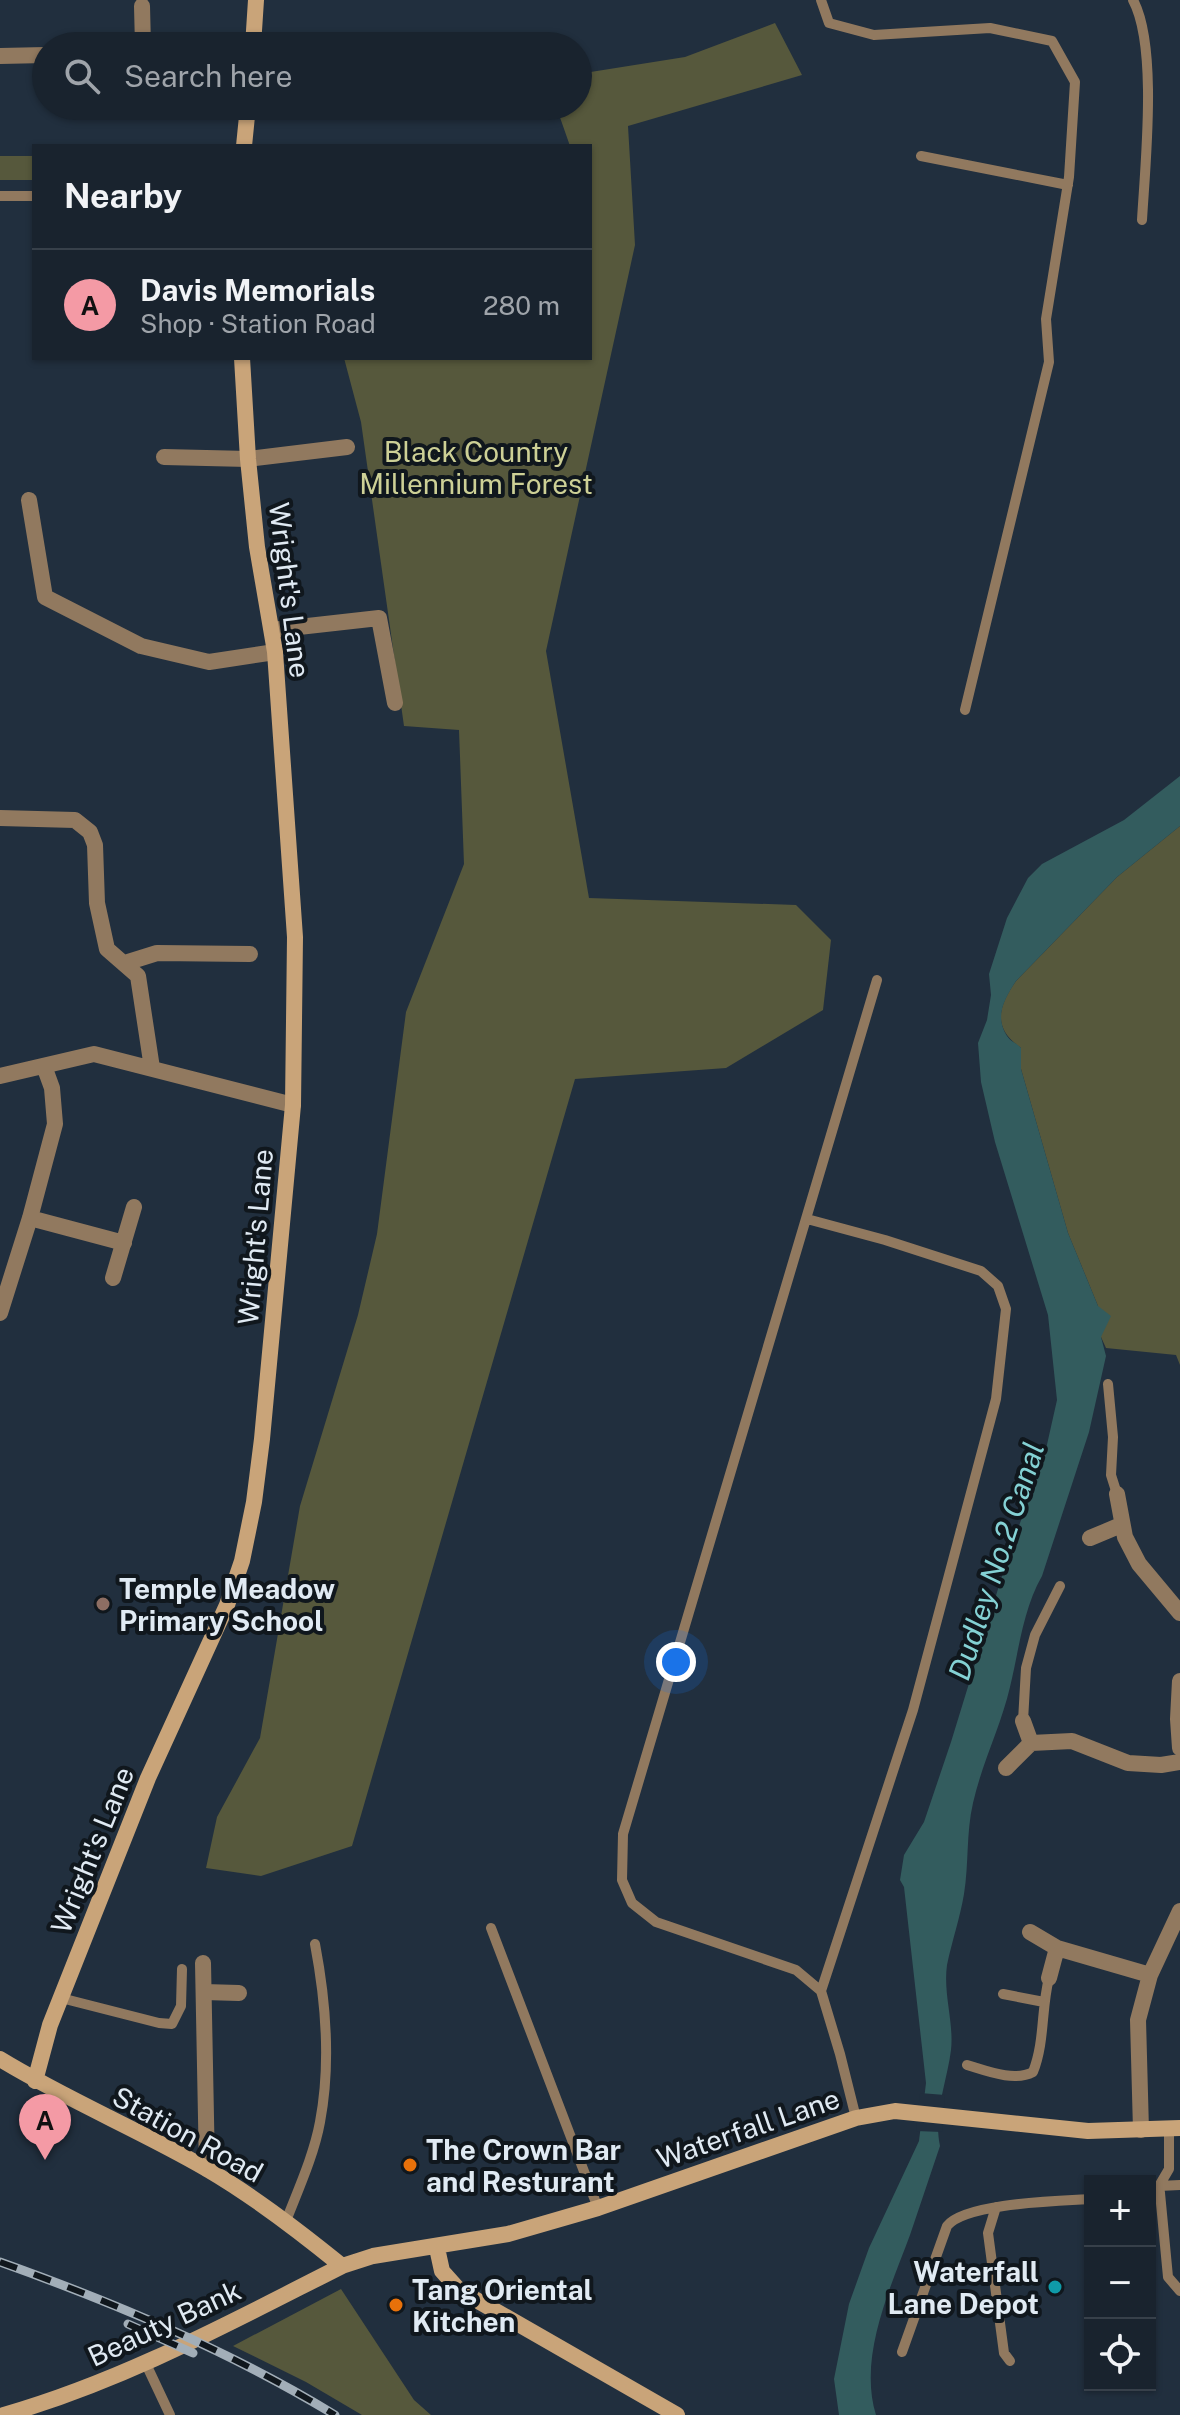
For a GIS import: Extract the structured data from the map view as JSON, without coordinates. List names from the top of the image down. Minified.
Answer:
{"streets":{"street":["Wright's Lane","Waterfall Lane","Station Road","Beauty Bank"]},"crossings":[["Wright's Lane","Station Road"],["Waterfall Lane","Station Road"],["Waterfall Lane","Beauty Bank"],["Station Road","Beauty Bank"]],"water":["Dudley No.2 Canal"],"parks":["Black Country Millennium Forest"],"places":["Temple Meadow Primary School","The Crown Bar and Resturant","Waterfall Lane Depot","Tang Oriental Kitchen"],"page":{"search":"Search here","heading":"Nearby","list":[{"mark":"A","name":"Davis Memorials","note":"Shop · Station Road","value":"280 m"}],"pins":"A","map_buttons":["+","−"]}}
